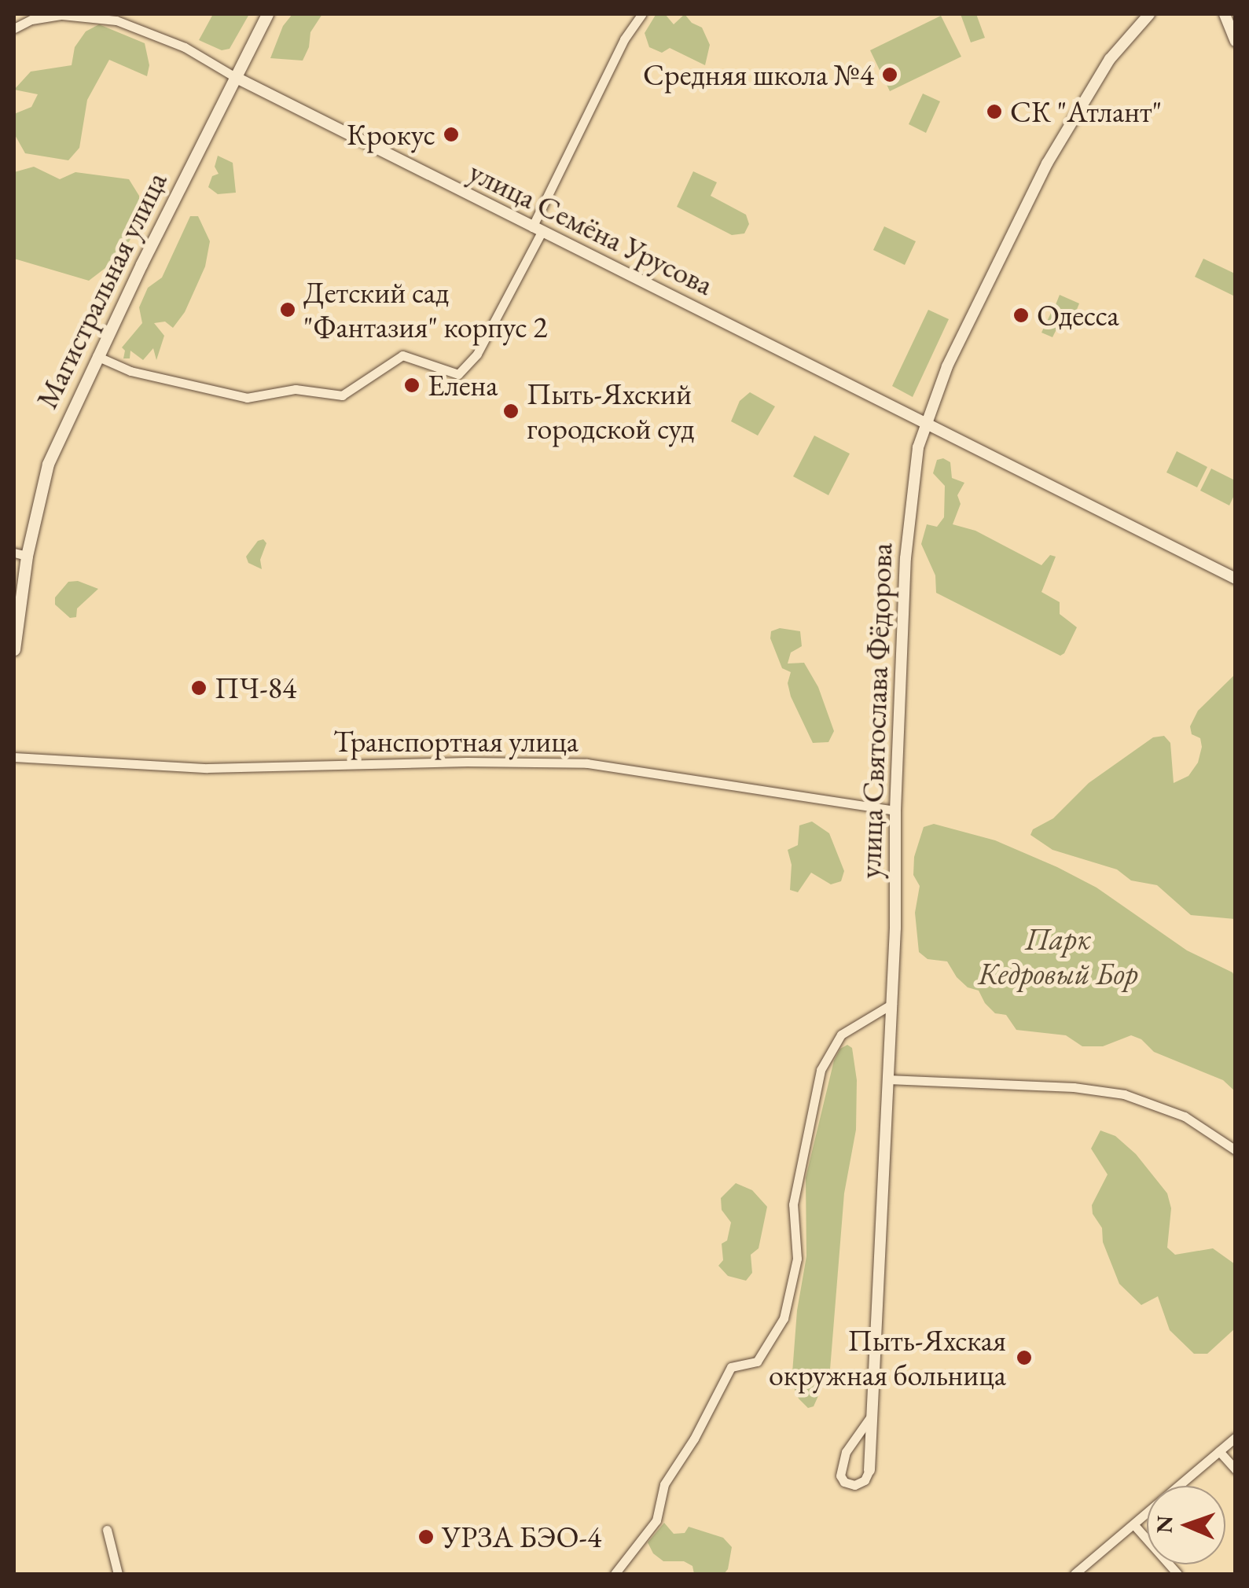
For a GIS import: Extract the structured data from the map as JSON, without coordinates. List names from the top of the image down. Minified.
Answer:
{"streets":{"main road":["Магистральная улица"],"street":["улица Семёна Урусова","улица Святослава Фёдорова","Транспортная улица"]},"crossings":[["улица Семёна Урусова","Магистральная улица"],["улица Семёна Урусова","улица Святослава Фёдорова"],["улица Святослава Фёдорова","Транспортная улица"]],"parks":["Парк Кедровый Бор"],"places":["Средняя школа №4","СК \"Атлант\"","Крокус","Детский сад \"Фантазия\" корпус 2","Одесса","Елена","Пыть-Яхский городской суд","ПЧ-84","Пыть-Яхская окружная больница","УРЗА БЭО-4"],"north":"left"}
